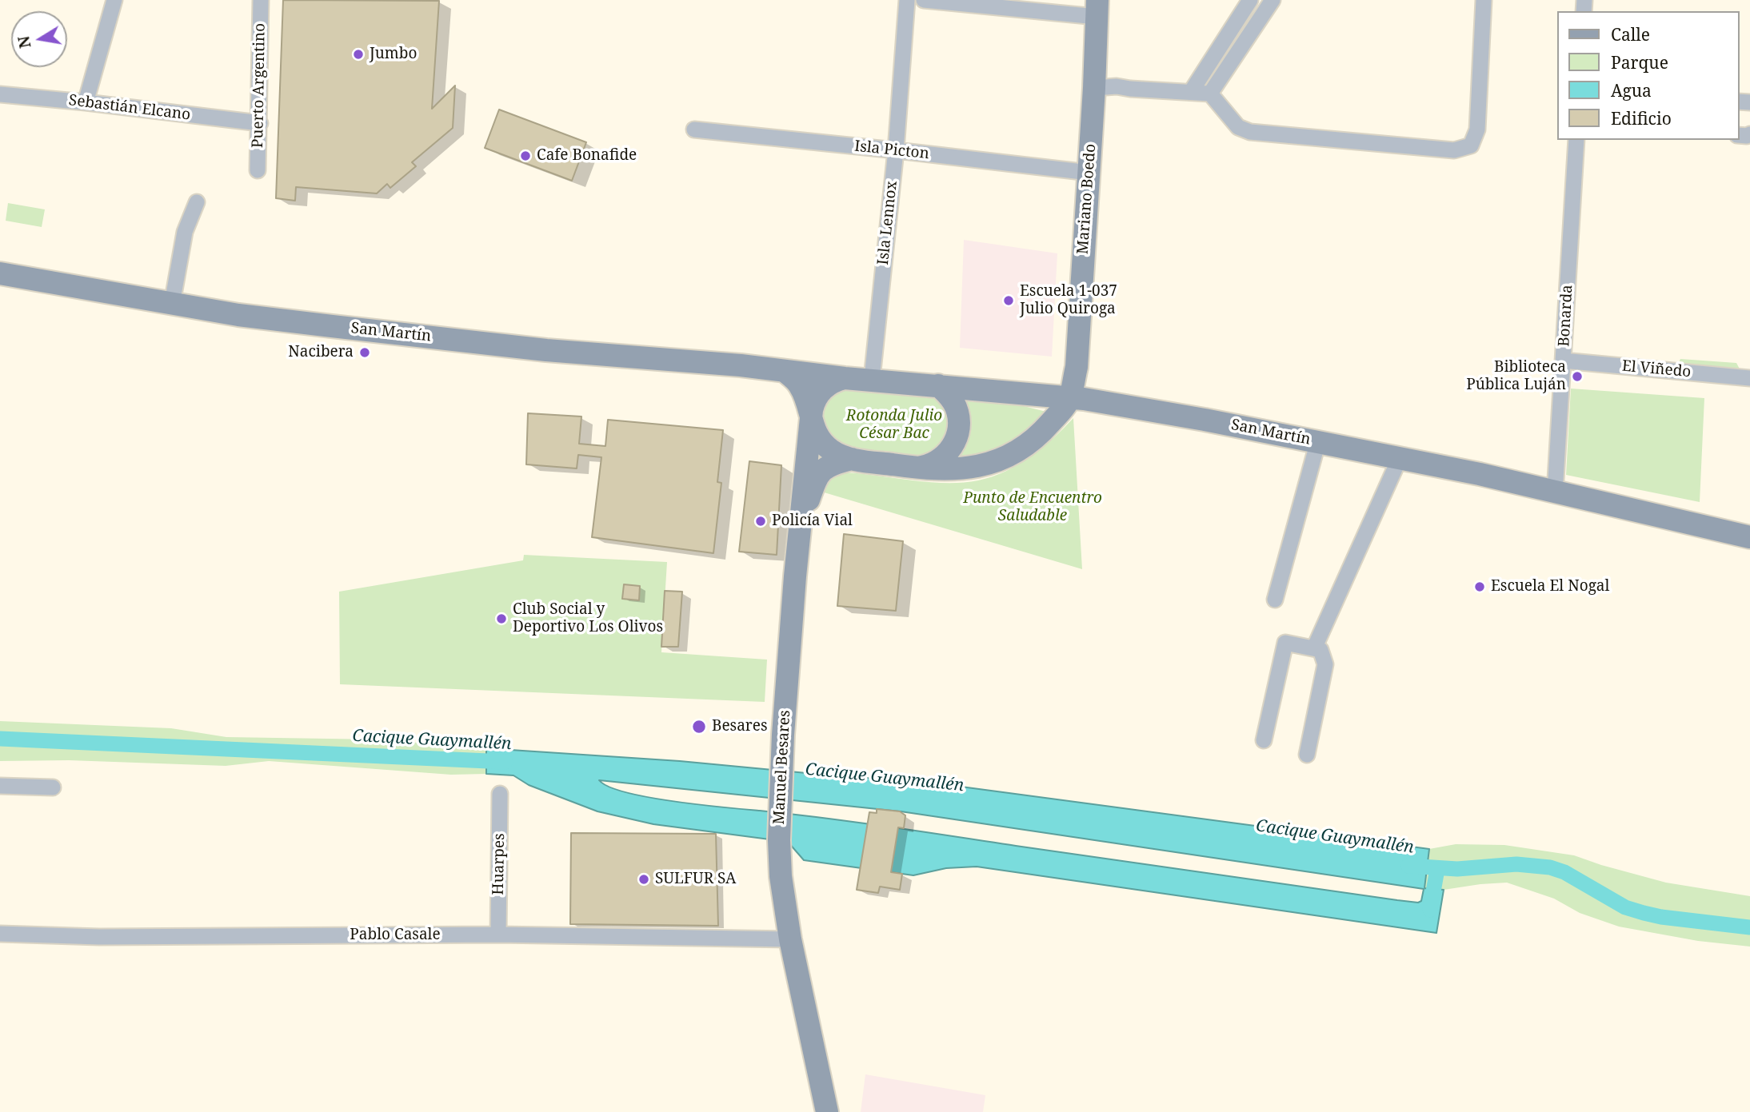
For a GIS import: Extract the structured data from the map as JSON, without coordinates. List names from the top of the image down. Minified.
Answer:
{"streets":{"main road":["Mariano Boedo","San Martín","Manuel Besares"],"street":["Puerto Argentino","Sebastián Elcano","Isla Picton","Isla Lennox","Bonarda","El Viñedo","Huarpes","Pablo Casale"]},"crossings":[["Puerto Argentino","Sebastián Elcano"],["Isla Picton","Mariano Boedo"],["Isla Picton","Isla Lennox"],["Mariano Boedo","San Martín"],["Isla Lennox","San Martín"],["Isla Lennox","Manuel Besares"],["Bonarda","San Martín"],["Bonarda","El Viñedo"],["San Martín","Manuel Besares"],["Manuel Besares","Pablo Casale"],["Huarpes","Pablo Casale"]],"water":["Cacique Guaymallén"],"parks":["Rotonda Julio César Bac","Punto de Encuentro Saludable"],"places":["Jumbo","Cafe Bonafide","Escuela 1-037 Julio Quiroga","Nacibera","Biblioteca Pública Luján","Policía Vial","Escuela El Nogal","Club Social y Deportivo Los Olivos","Besares","SULFUR SA"],"legend":["Calle","Parque","Agua","Edificio"],"north":"left"}
